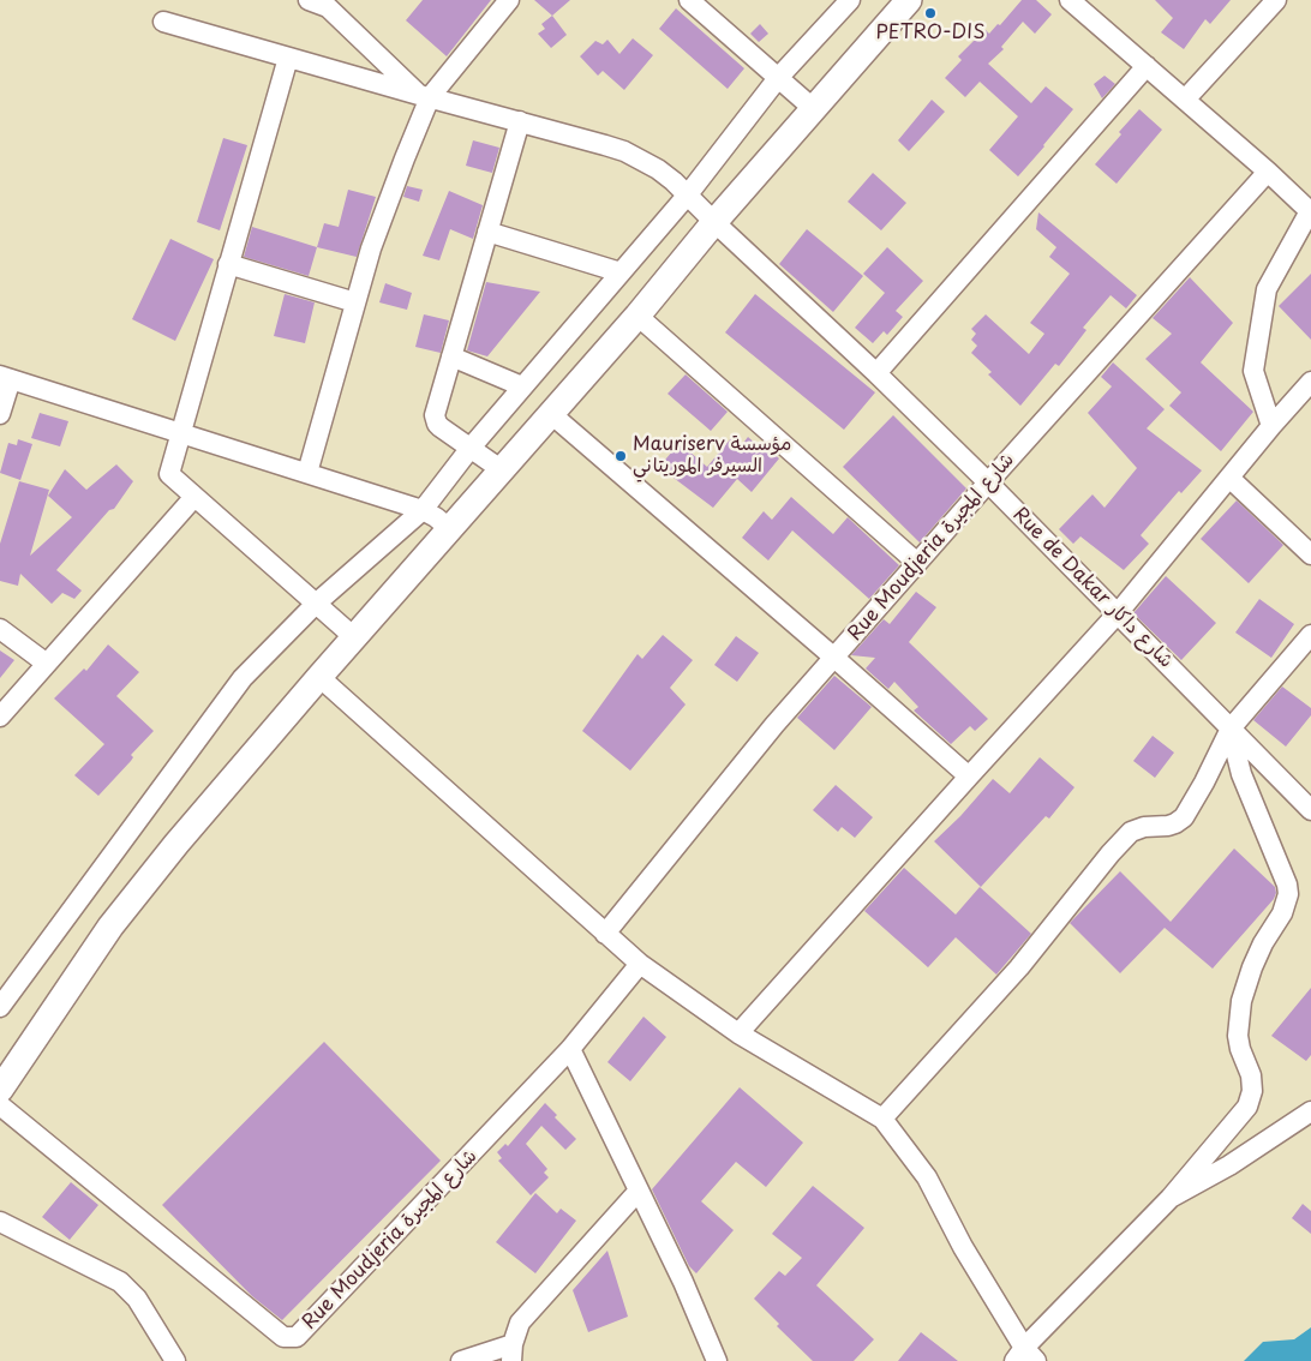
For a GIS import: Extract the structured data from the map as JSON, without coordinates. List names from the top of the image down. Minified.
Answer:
{"streets":{"street":["Rue Moudjeria شارع المجيرة","Rue de Dakar شارع داكار"]},"crossings":[["Rue Moudjeria شارع المجيرة","Rue de Dakar شارع داكار"]],"places":["PETRO-DIS","Mauriserv مؤسسة السيرفر الموريتاني"]}
